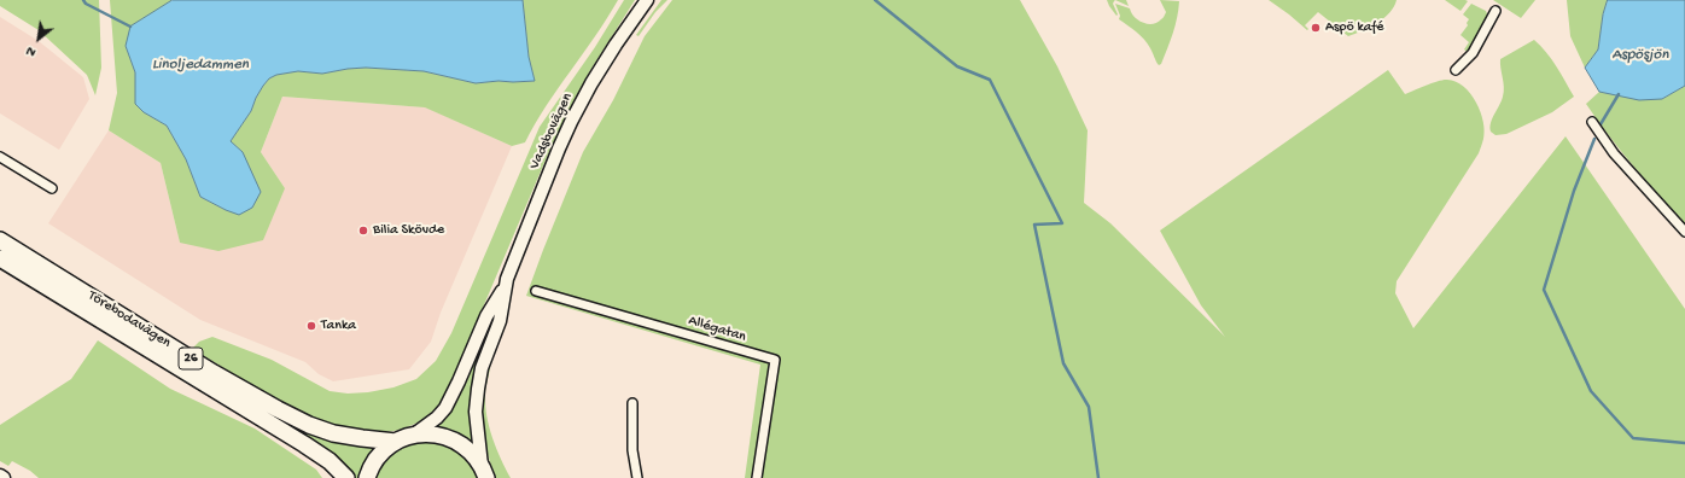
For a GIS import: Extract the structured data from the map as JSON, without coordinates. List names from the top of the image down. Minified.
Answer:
{"streets":{"highway":["Törebodavägen","26"],"main road":["Vadsbovägen"],"street":["Allégatan"]},"crossings":[["Vadsbovägen","26"],["Törebodavägen","26"]],"water":["Aspösjön","Linoljedammen"],"places":["Aspö kafé","Bilia Skövde","Tanka"],"north":"bottom left"}
